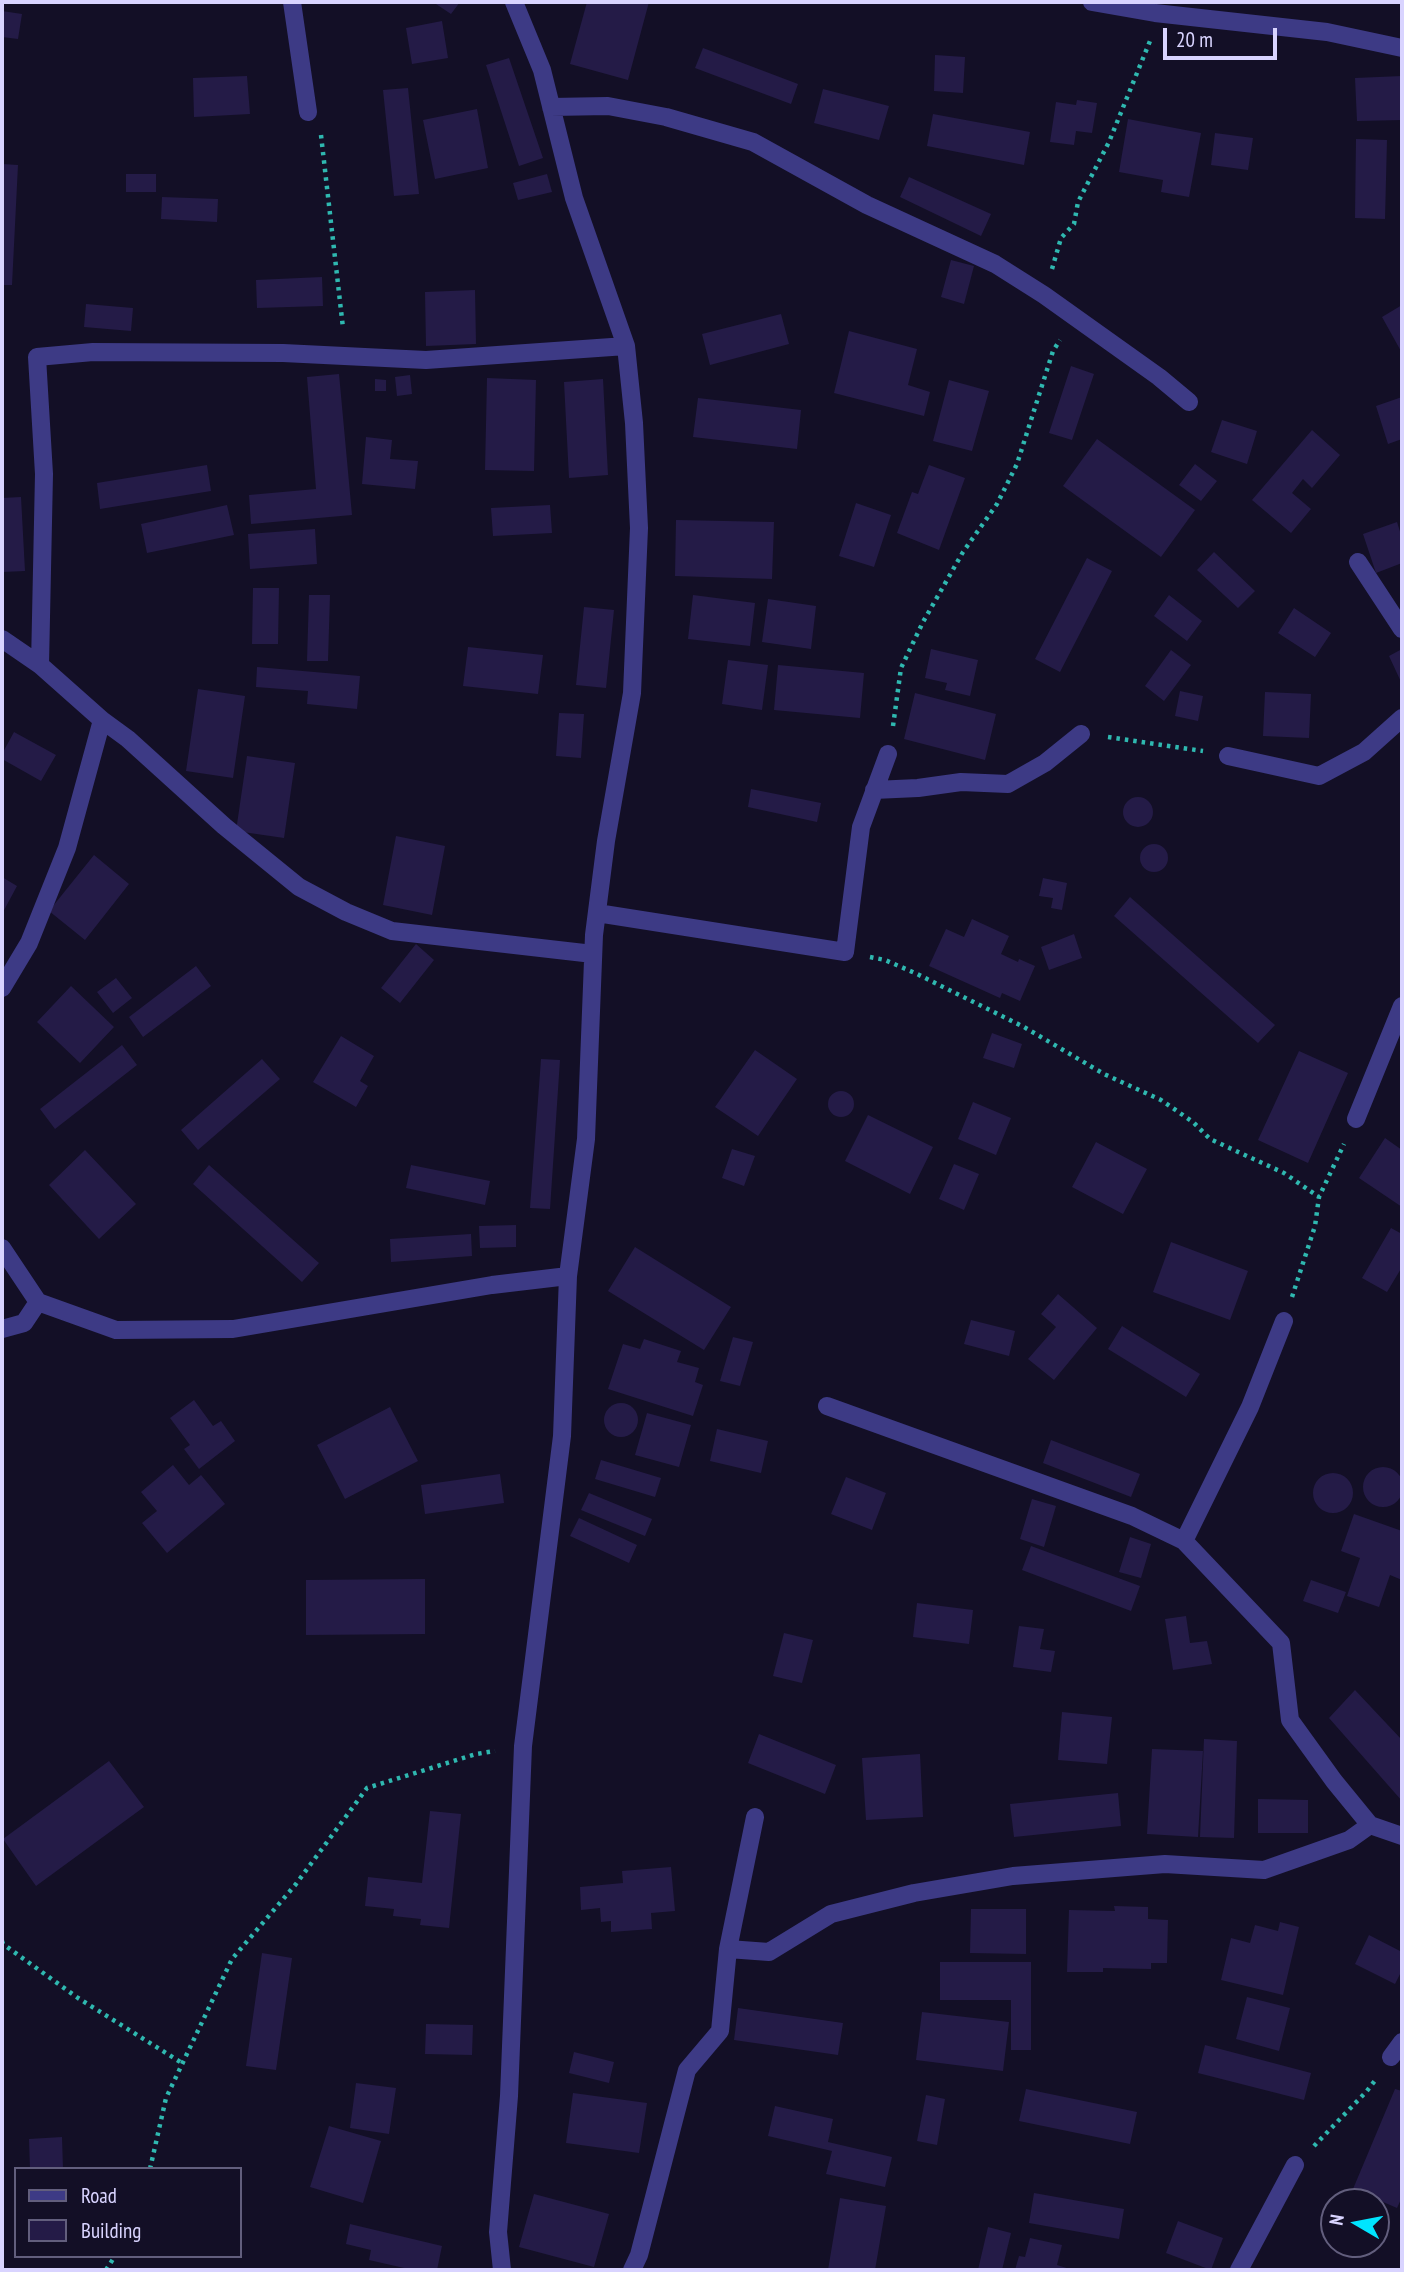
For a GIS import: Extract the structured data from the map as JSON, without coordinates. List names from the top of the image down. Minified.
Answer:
{"legend":["Road","Building"],"scale_bar":"20 m","north":"left"}
